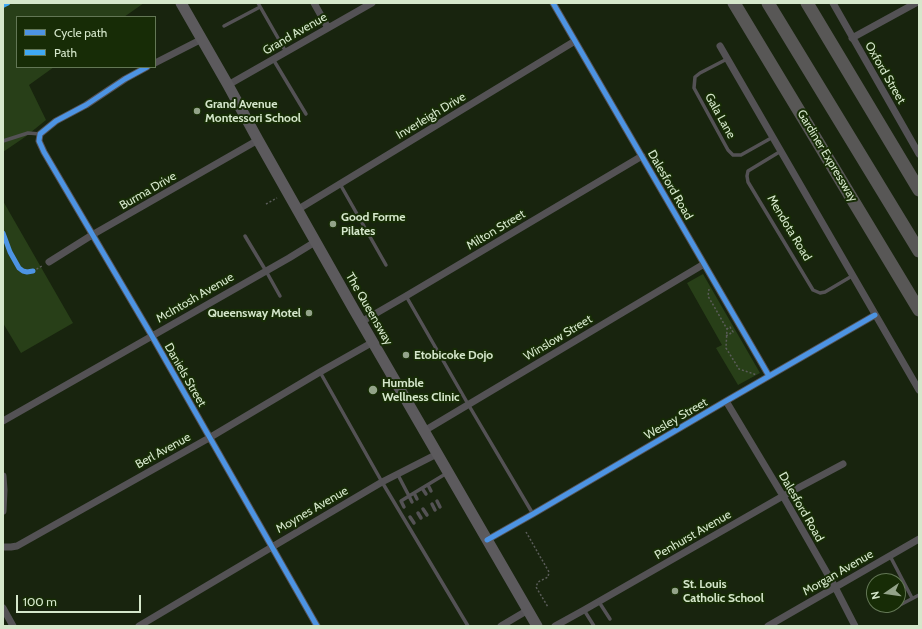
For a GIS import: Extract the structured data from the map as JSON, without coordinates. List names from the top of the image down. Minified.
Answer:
{"streets":{"highway":["Gardiner Expressway"],"main road":["The Queensway"],"street":["Grand Avenue","Oxford Street","Inverleigh Drive","Dalesford Road","Burma Drive","Milton Street","McIntosh Avenue","Winslow Street","Daniels Street","Wesley Street","Berl Avenue","Moynes Avenue","Penhurst Avenue","Morgan Avenue"],"lane":["Gala Lane","Mendota Road"]},"crossings":[["Grand Avenue","The Queensway"],["Inverleigh Drive","Dalesford Road"],["Inverleigh Drive","The Queensway"],["Dalesford Road","Milton Street"],["Dalesford Road","Winslow Street"],["Dalesford Road","Wesley Street"],["Dalesford Road","Penhurst Avenue"],["Dalesford Road","Morgan Avenue"],["Burma Drive","The Queensway"],["Burma Drive","Daniels Street"],["Milton Street","The Queensway"],["McIntosh Avenue","The Queensway"],["McIntosh Avenue","Daniels Street"],["The Queensway","Winslow Street"],["The Queensway","Wesley Street"],["The Queensway","Berl Avenue"],["The Queensway","Moynes Avenue"],["Daniels Street","Berl Avenue"],["Daniels Street","Moynes Avenue"]],"places":["Grand Avenue Montessori School","Good Forme Pilates","Queensway Motel","Etobicoke Dojo","Humble Wellness Clinic","St. Louis Catholic School"],"legend":["Cycle path","Path"],"scale_bar":"100 m","north":"left"}
